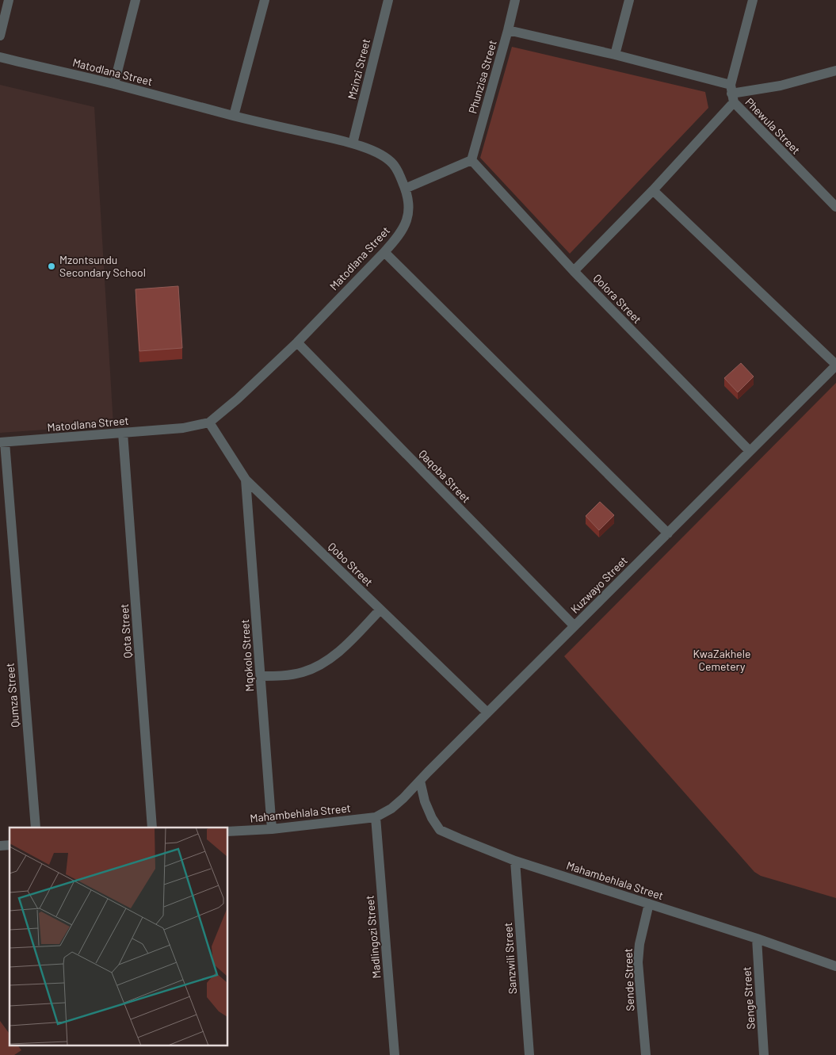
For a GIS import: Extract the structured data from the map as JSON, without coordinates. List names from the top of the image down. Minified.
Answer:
{"streets":{"street":["Mzinzi Street","Matodlana Street","Phunzisa Street","Phewula Street","Qolora Street","Qaqoba Street","Qobo Street","Kuzwayo Street","Qota Street","Mqokolo Street","Qumza Street","Mahambehlala Street","Madlingozi Street","Sanzwili Street","Sende Street","Senge Street"]},"crossings":[["Mzinzi Street","Matodlana Street"],["Matodlana Street","Qaqoba Street"],["Matodlana Street","Qobo Street"],["Matodlana Street","Qota Street"],["Matodlana Street","Qumza Street"],["Phunzisa Street","Qolora Street"],["Qolora Street","Kuzwayo Street"],["Qaqoba Street","Kuzwayo Street"],["Qobo Street","Kuzwayo Street"],["Qobo Street","Mqokolo Street"],["Kuzwayo Street","Mahambehlala Street"],["Kuzwayo Street","Madlingozi Street"],["Mqokolo Street","Mahambehlala Street"],["Mahambehlala Street","Madlingozi Street"],["Mahambehlala Street","Sanzwili Street"],["Mahambehlala Street","Sende Street"],["Mahambehlala Street","Senge Street"]],"parks":["KwaZakhele Cemetery"],"places":["Mzontsundu Secondary School"]}
